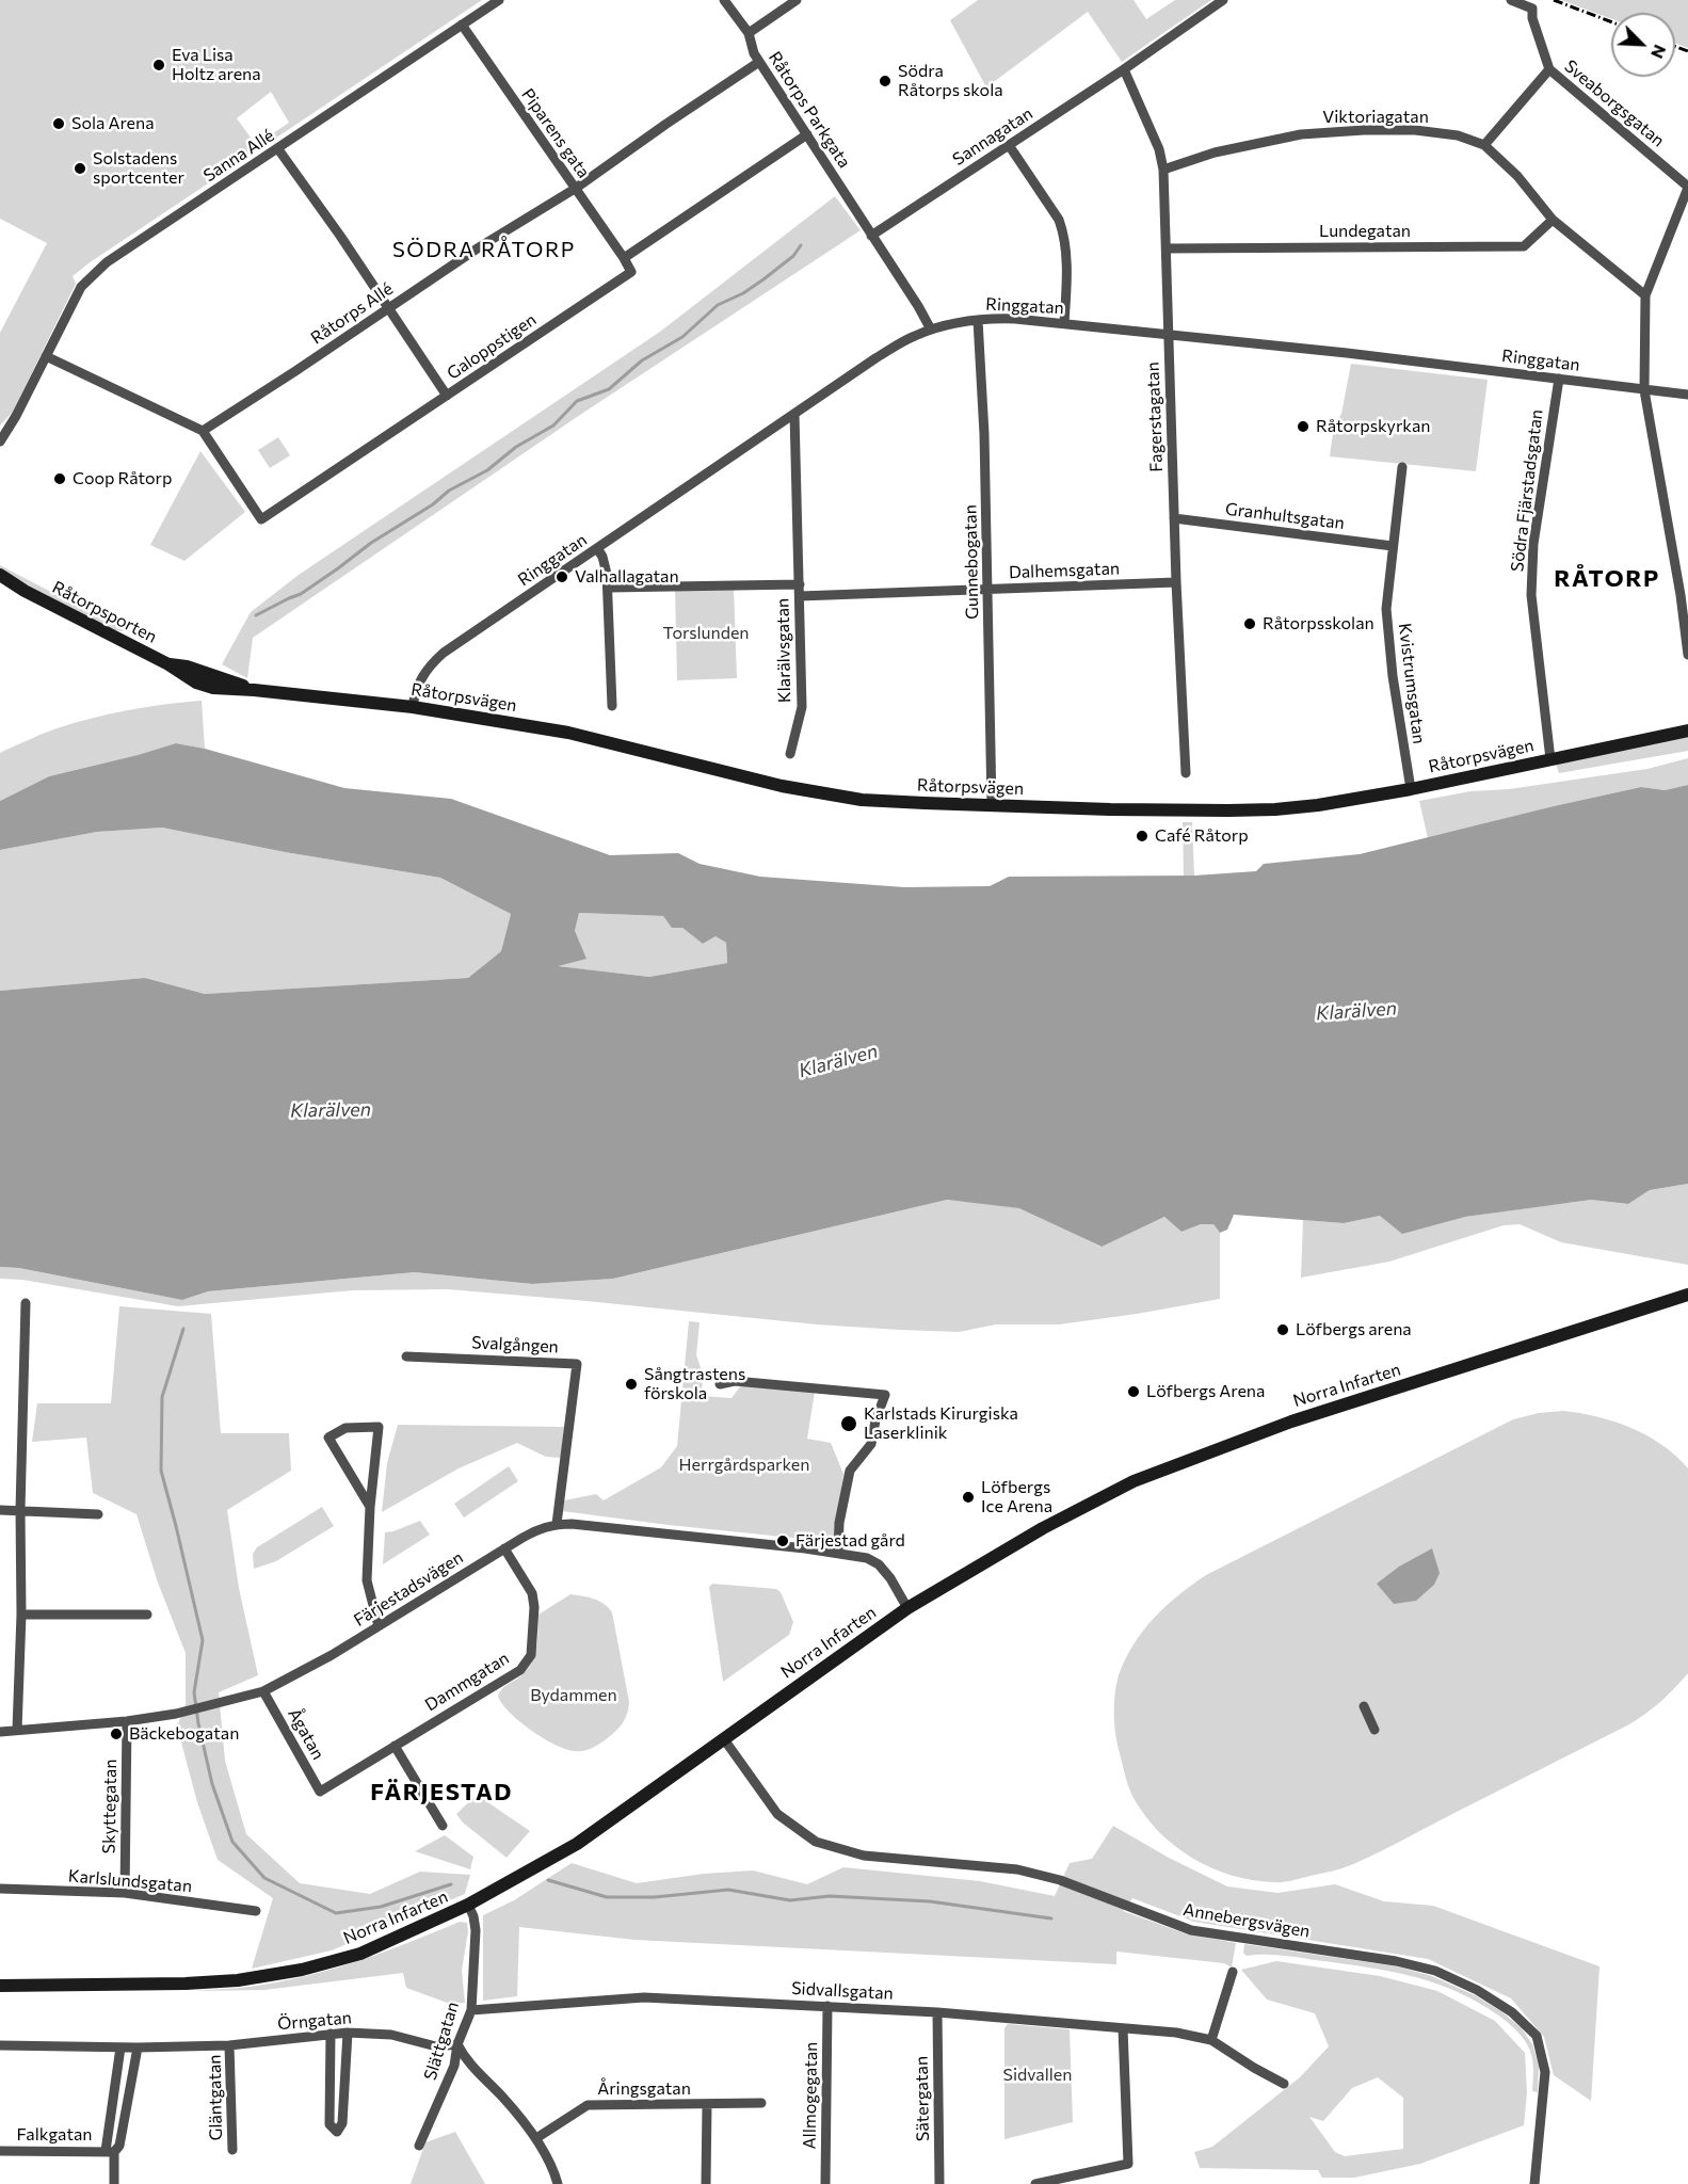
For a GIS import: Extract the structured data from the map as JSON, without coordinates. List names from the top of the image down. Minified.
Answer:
{"streets":{"street":["Sveaborgsgatan","Råtorps Parkgata","Viktoriagatan","Piparens gata","Sannagatan","Sanna Allé","Lundegatan","Ringgatan","Råtorps Allé","Galoppstigen","Fagerstagatan","Södra Fjärstadsgatan","Granhultsgatan","Gunnebogatan","Dalhemsgatan","Råtorpsporten","Klarälvsgatan","Kvistrumsgatan","Råtorpsvägen","Svalgången","Norra Infarten","Färjestadsvägen","Dammgatan","Ågatan","Skyttegatan","Karlslundsgatan","Annebergsvägen","Sidvallsgatan","Örngatan","Slättgatan","Åringsgatan","Allmogegatan","Gläntgatan","Sätergatan","Falkgatan"]},"crossings":[["Råtorps Parkgata","Sannagatan"],["Råtorps Parkgata","Råtorps Allé"],["Viktoriagatan","Lundegatan"],["Viktoriagatan","Fagerstagatan"],["Piparens gata","Sanna Allé"],["Piparens gata","Råtorps Allé"],["Piparens gata","Galoppstigen"],["Sannagatan","Fagerstagatan"],["Lundegatan","Fagerstagatan"],["Ringgatan","Fagerstagatan"],["Ringgatan","Södra Fjärstadsgatan"],["Ringgatan","Gunnebogatan"],["Ringgatan","Klarälvsgatan"],["Ringgatan","Råtorpsvägen"],["Råtorps Allé","Galoppstigen"],["Fagerstagatan","Granhultsgatan"],["Fagerstagatan","Dalhemsgatan"],["Södra Fjärstadsgatan","Råtorpsvägen"],["Granhultsgatan","Kvistrumsgatan"],["Gunnebogatan","Dalhemsgatan"],["Gunnebogatan","Råtorpsvägen"],["Dalhemsgatan","Klarälvsgatan"],["Råtorpsporten","Råtorpsvägen"],["Kvistrumsgatan","Råtorpsvägen"],["Svalgången","Färjestadsvägen"],["Norra Infarten","Färjestadsvägen"],["Norra Infarten","Annebergsvägen"],["Norra Infarten","Slättgatan"],["Färjestadsvägen","Dammgatan"],["Färjestadsvägen","Ågatan"],["Färjestadsvägen","Skyttegatan"],["Dammgatan","Ågatan"],["Skyttegatan","Karlslundsgatan"],["Sidvallsgatan","Slättgatan"],["Sidvallsgatan","Allmogegatan"],["Sidvallsgatan","Sätergatan"],["Örngatan","Slättgatan"],["Örngatan","Gläntgatan"]],"districts":["SÖDRA RÅTORP","RÅTORP","FÄRJESTAD"],"water":["Klarälven"],"parks":["Torslunden","Herrgårdsparken","Bydammen","Sidvallen"],"places":["Eva Lisa Holtz arena","Södra Råtorps skola","Sola Arena","Solstadens sportcenter","Råtorpskyrkan","Coop Råtorp","Valhallagatan","Råtorpsskolan","Café Råtorp","Löfbergs arena","Sångtrastens förskola","Löfbergs Arena","Karlstads Kirurgiska Laserklinik","Löfbergs Ice Arena","Färjestad gård","Bäckebogatan"],"north":"bottom right"}
